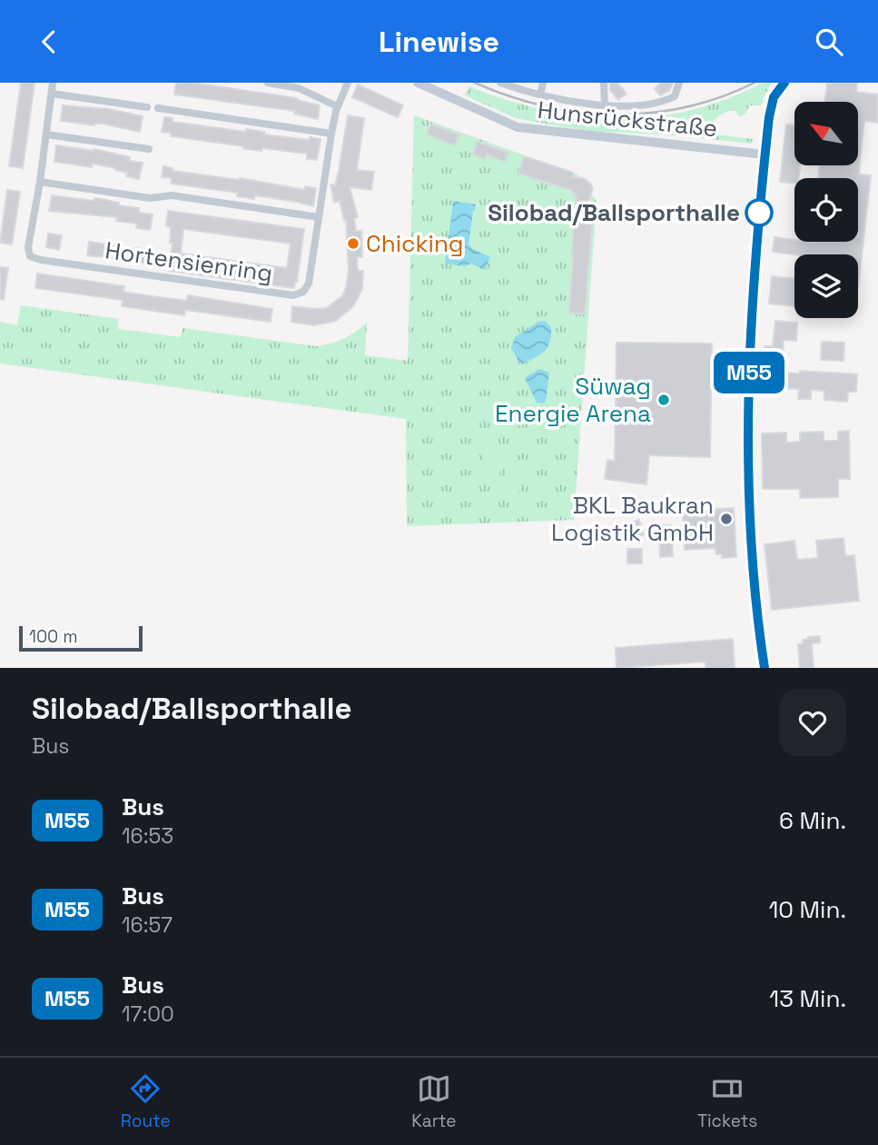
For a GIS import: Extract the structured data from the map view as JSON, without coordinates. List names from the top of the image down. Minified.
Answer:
{"streets":{"main road":["Hunsrückstraße"],"street":["Hortensienring"]},"places":["Silobad/Ballsporthalle","Chicking","Süwag Energie Arena","BKL Baukran Logistik GmbH"],"lines":["bus line M55"],"scale_bar":"100 m","north":"top left","page":{"header":"Linewise","on_map":"M55","scale":"100 m","heading":["Silobad/Ballsporthalle","Bus"],"list":[{"mark":"M55","name":"Bus","note":"16:53","value":"6 Min."},{"mark":"M55","name":"Bus","note":"16:57","value":"10 Min."},{"mark":"M55","name":"Bus","note":"17:00","value":"13 Min."}],"tabs":["Route","Karte","Tickets"]}}
